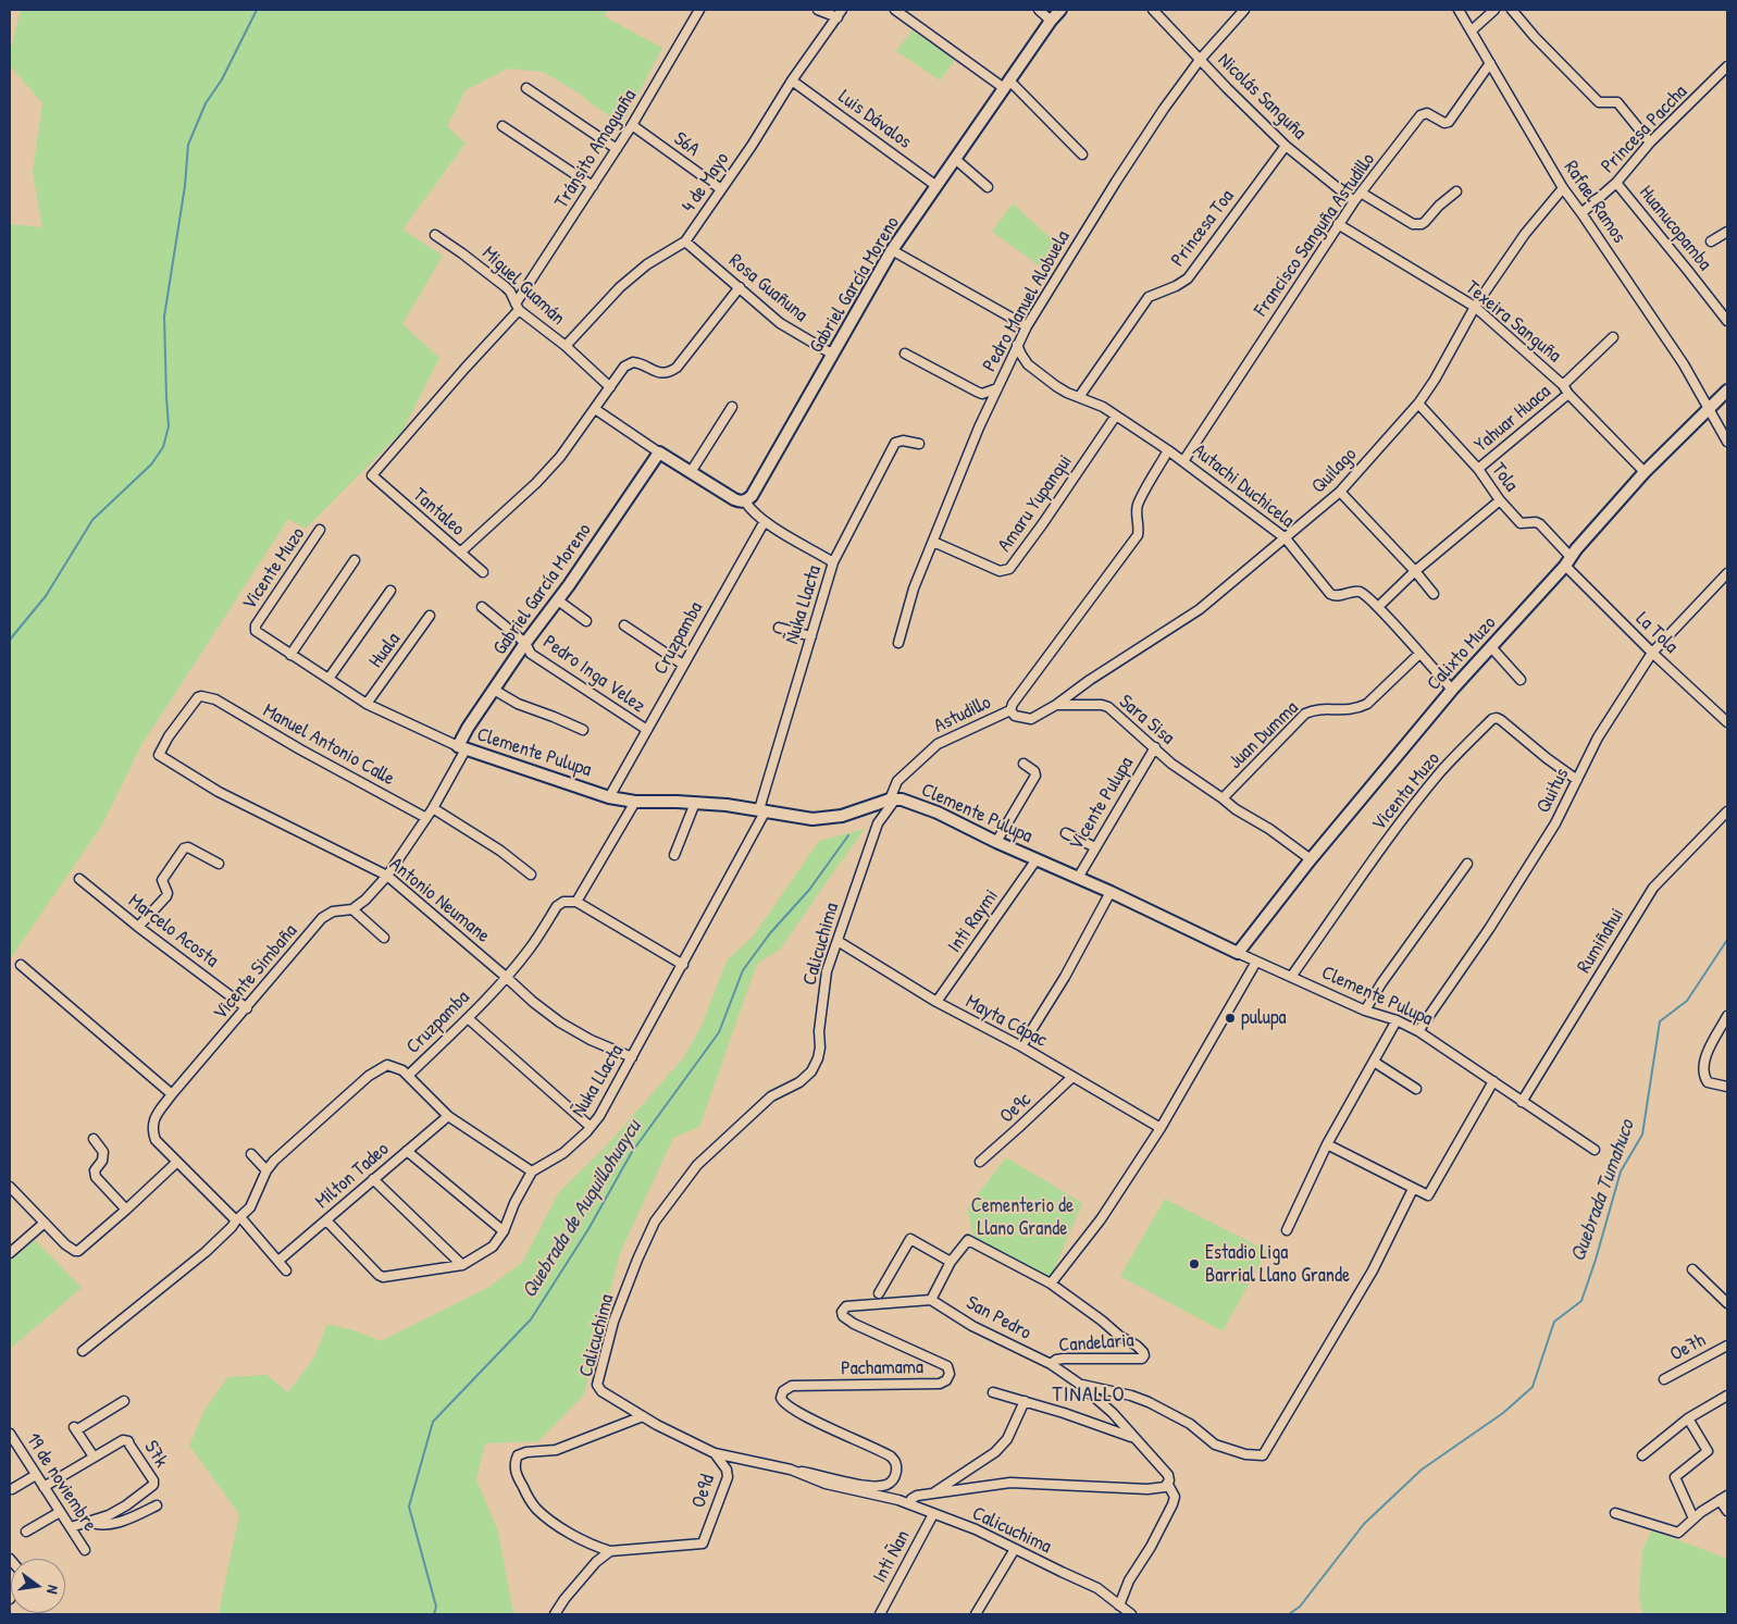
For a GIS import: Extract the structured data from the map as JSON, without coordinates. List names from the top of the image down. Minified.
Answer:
{"streets":{"street":["Nicolás Sanguña","Luis Dávalos","Princesa Paccha","S6A","Tránsito Amaguaña","4 de Mayo","Rafael Ramos","Princesa Toa","Huanucopamba","Francisco Sanguña Astudillo","Gabriel García Moreno","Miguel Guamán","Rosa Guañuna","Pedro Manuel Alobuela","Texeira Sanguña","Yahuar Huaca","Quilago","Tola","Autachi Duchicela","Amaru Yupanqui","Tantaleo","Vicente Muzo","Ñuka Llacta","La Tola","Cruzpamba","Huala","Calixto Muzo","Pedro Inga Velez","Astudillo","Sara Sisa","Juan Dumma","Manuel Antonio Calle","Clemente Pulupa","Quitus","Vicenta Muzo","Vicente Pulupa","Antonio Neumane","Inti Raymi","Marcelo Acosta","Rumiñahui","Calicuchima","Vicente Simbaña","Mayta Cápac","Oe9c","Milton Tadeo","San Pedro","Candelaria","Oe7h","Pachamama","S7k","19 de noviembre","Oe9d","Inti Ñan"]},"crossings":[["Nicolás Sanguña","Princesa Toa"],["Nicolás Sanguña","Francisco Sanguña Astudillo"],["Nicolás Sanguña","Pedro Manuel Alobuela"],["Luis Dávalos","4 de Mayo"],["Luis Dávalos","Gabriel García Moreno"],["Princesa Paccha","Rafael Ramos"],["Princesa Paccha","Huanucopamba"],["S6A","Tránsito Amaguaña"],["S6A","4 de Mayo"],["Tránsito Amaguaña","Miguel Guamán"],["Tránsito Amaguaña","Tantaleo"],["4 de Mayo","Miguel Guamán"],["4 de Mayo","Rosa Guañuna"],["Rafael Ramos","Francisco Sanguña Astudillo"],["Rafael Ramos","Quilago"],["Rafael Ramos","Calixto Muzo"],["Princesa Toa","Autachi Duchicela"],["Francisco Sanguña Astudillo","Texeira Sanguña"],["Francisco Sanguña Astudillo","Autachi Duchicela"],["Gabriel García Moreno","Rosa Guañuna"],["Gabriel García Moreno","Pedro Inga Velez"],["Gabriel García Moreno","Clemente Pulupa"],["Gabriel García Moreno","Vicente Simbaña"],["Pedro Manuel Alobuela","Autachi Duchicela"],["Pedro Manuel Alobuela","Amaru Yupanqui"],["Texeira Sanguña","Yahuar Huaca"],["Texeira Sanguña","Quilago"],["Texeira Sanguña","Calixto Muzo"],["Yahuar Huaca","Tola"],["Quilago","Tola"],["Quilago","Autachi Duchicela"],["Quilago","Sara Sisa"],["Tola","La Tola"],["Tola","Calixto Muzo"],["Autachi Duchicela","Amaru Yupanqui"],["Autachi Duchicela","Calixto Muzo"],["Autachi Duchicela","Juan Dumma"],["Vicente Muzo","Clemente Pulupa"],["Ñuka Llacta","Clemente Pulupa"],["Ñuka Llacta","Antonio Neumane"],["La Tola","Calixto Muzo"],["La Tola","Quitus"],["Cruzpamba","Pedro Inga Velez"],["Cruzpamba","Clemente Pulupa"],["Cruzpamba","Antonio Neumane"],["Cruzpamba","Vicente Simbaña"],["Huala","Clemente Pulupa"],["Calixto Muzo","Clemente Pulupa"],["Astudillo","Sara Sisa"],["Astudillo","Clemente Pulupa"],["Astudillo","Calicuchima"],["Sara Sisa","Juan Dumma"],["Sara Sisa","Vicente Pulupa"],["Manuel Antonio Calle","Antonio Neumane"],["Manuel Antonio Calle","Vicente Simbaña"],["Clemente Pulupa","Quitus"],["Clemente Pulupa","Vicenta Muzo"],["Clemente Pulupa","Vicente Pulupa"],["Clemente Pulupa","Inti Raymi"],["Clemente Pulupa","Rumiñahui"],["Clemente Pulupa","Calicuchima"],["Clemente Pulupa","Vicente Simbaña"],["Quitus","Vicenta Muzo"],["Antonio Neumane","Vicente Simbaña"],["Inti Raymi","Mayta Cápac"],["Marcelo Acosta","Vicente Simbaña"],["Calicuchima","Mayta Cápac"],["Calicuchima","Pachamama"],["Calicuchima","Oe9d"],["Calicuchima","Inti Ñan"],["Vicente Simbaña","Milton Tadeo"],["Mayta Cápac","Oe9c"],["San Pedro","Candelaria"],["San Pedro","Pachamama"]],"districts":["TINALLO"],"water":["Quebrada Tumahuco","Quebrada de Auquillohuaycu"],"parks":["Cementerio de Llano Grande"],"places":["pulupa","Estadio Liga Barrial Llano Grande"],"north":"right"}
